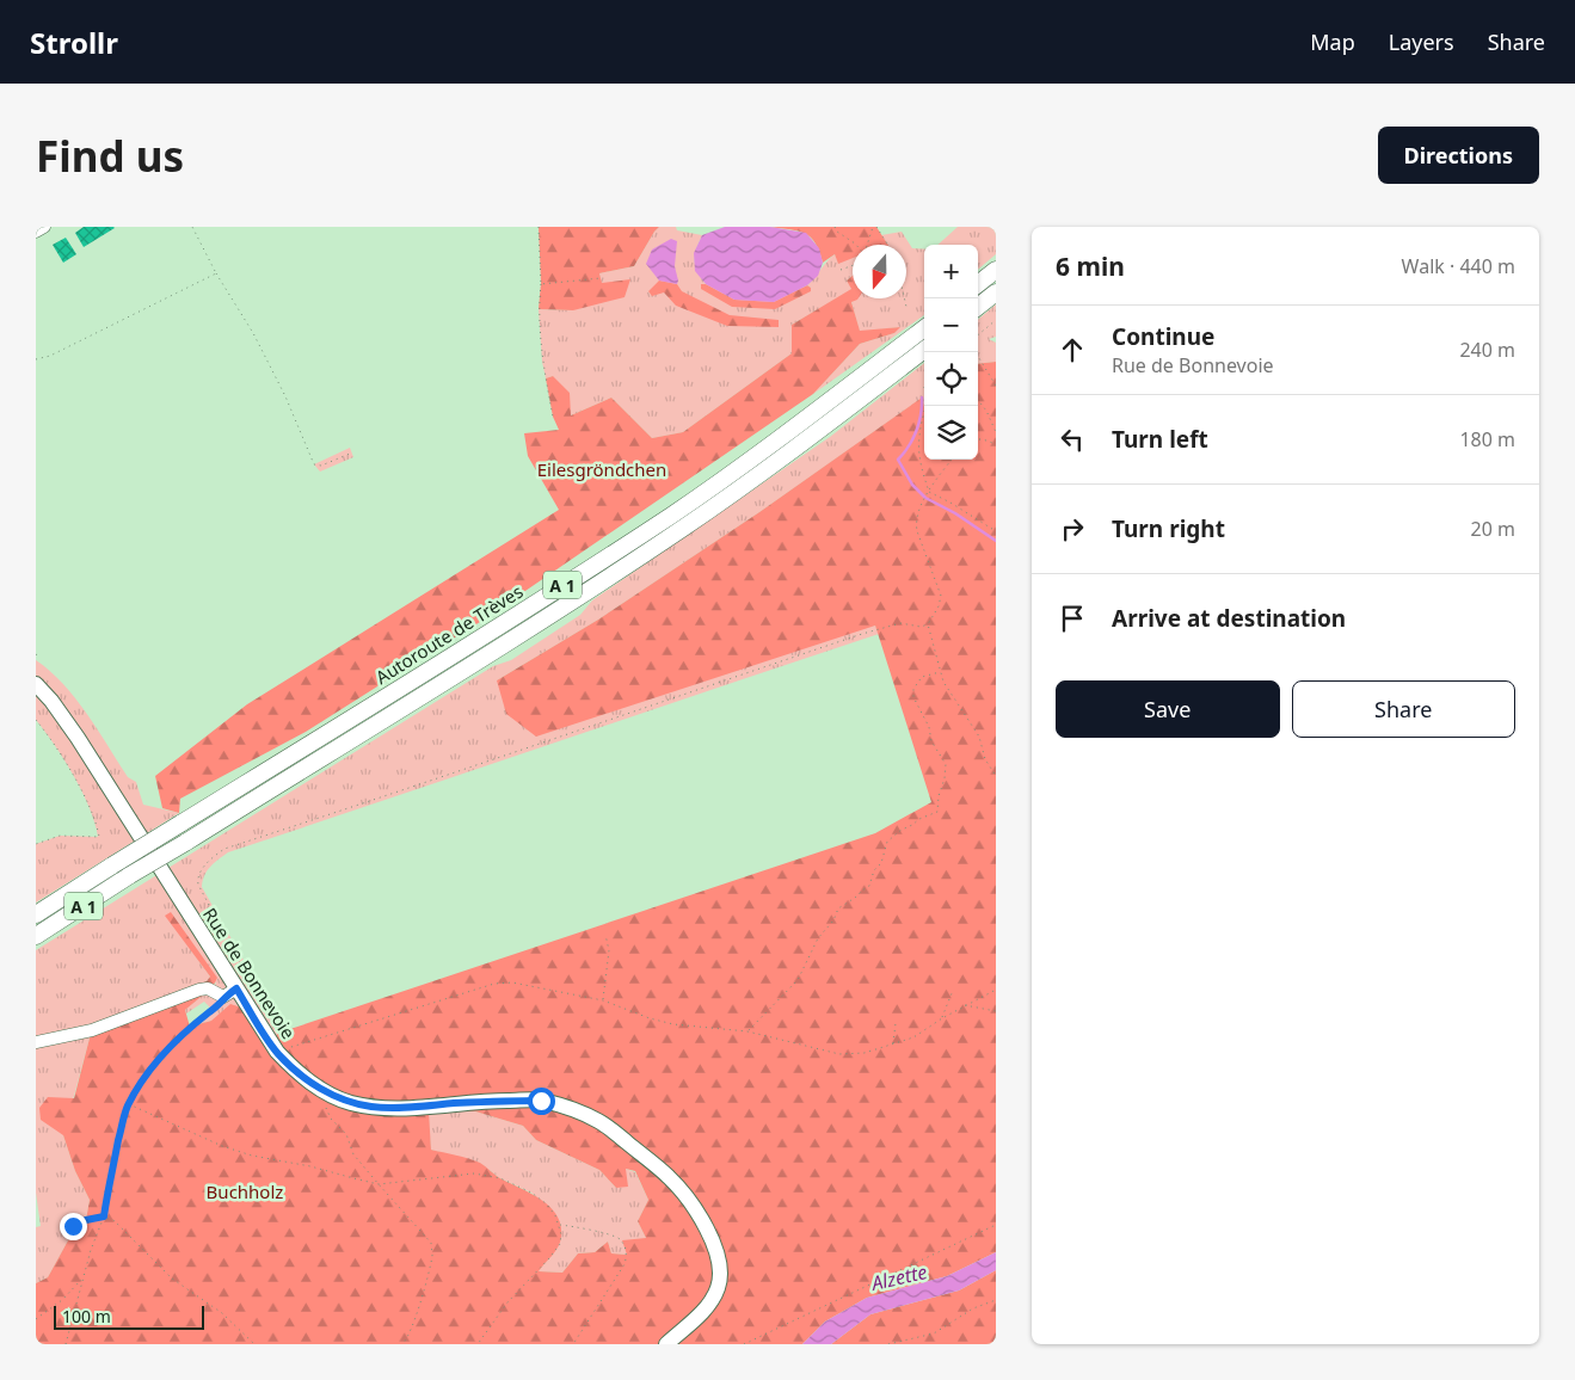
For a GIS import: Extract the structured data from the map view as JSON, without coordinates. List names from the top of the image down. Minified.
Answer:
{"streets":{"highway":["A 1","Autoroute de Trèves"],"main road":["Rue de Bonnevoie"]},"water":["Alzette"],"parks":["Eilesgröndchen","Buchholz"],"scale_bar":"100 m","north":"bottom","page":{"header":"Strollr","nav":["Map","Layers","Share"],"buttons":["Directions",["Save","Share"]],"title":"Find us","heading":["6 min","Walk · 440 m"],"map_buttons":["+","−"],"list":[["Continue","Rue de Bonnevoie","240 m"],["Turn left","180 m"],["Turn right","20 m"],"Arrive at destination"],"scale":"100 m"}}
